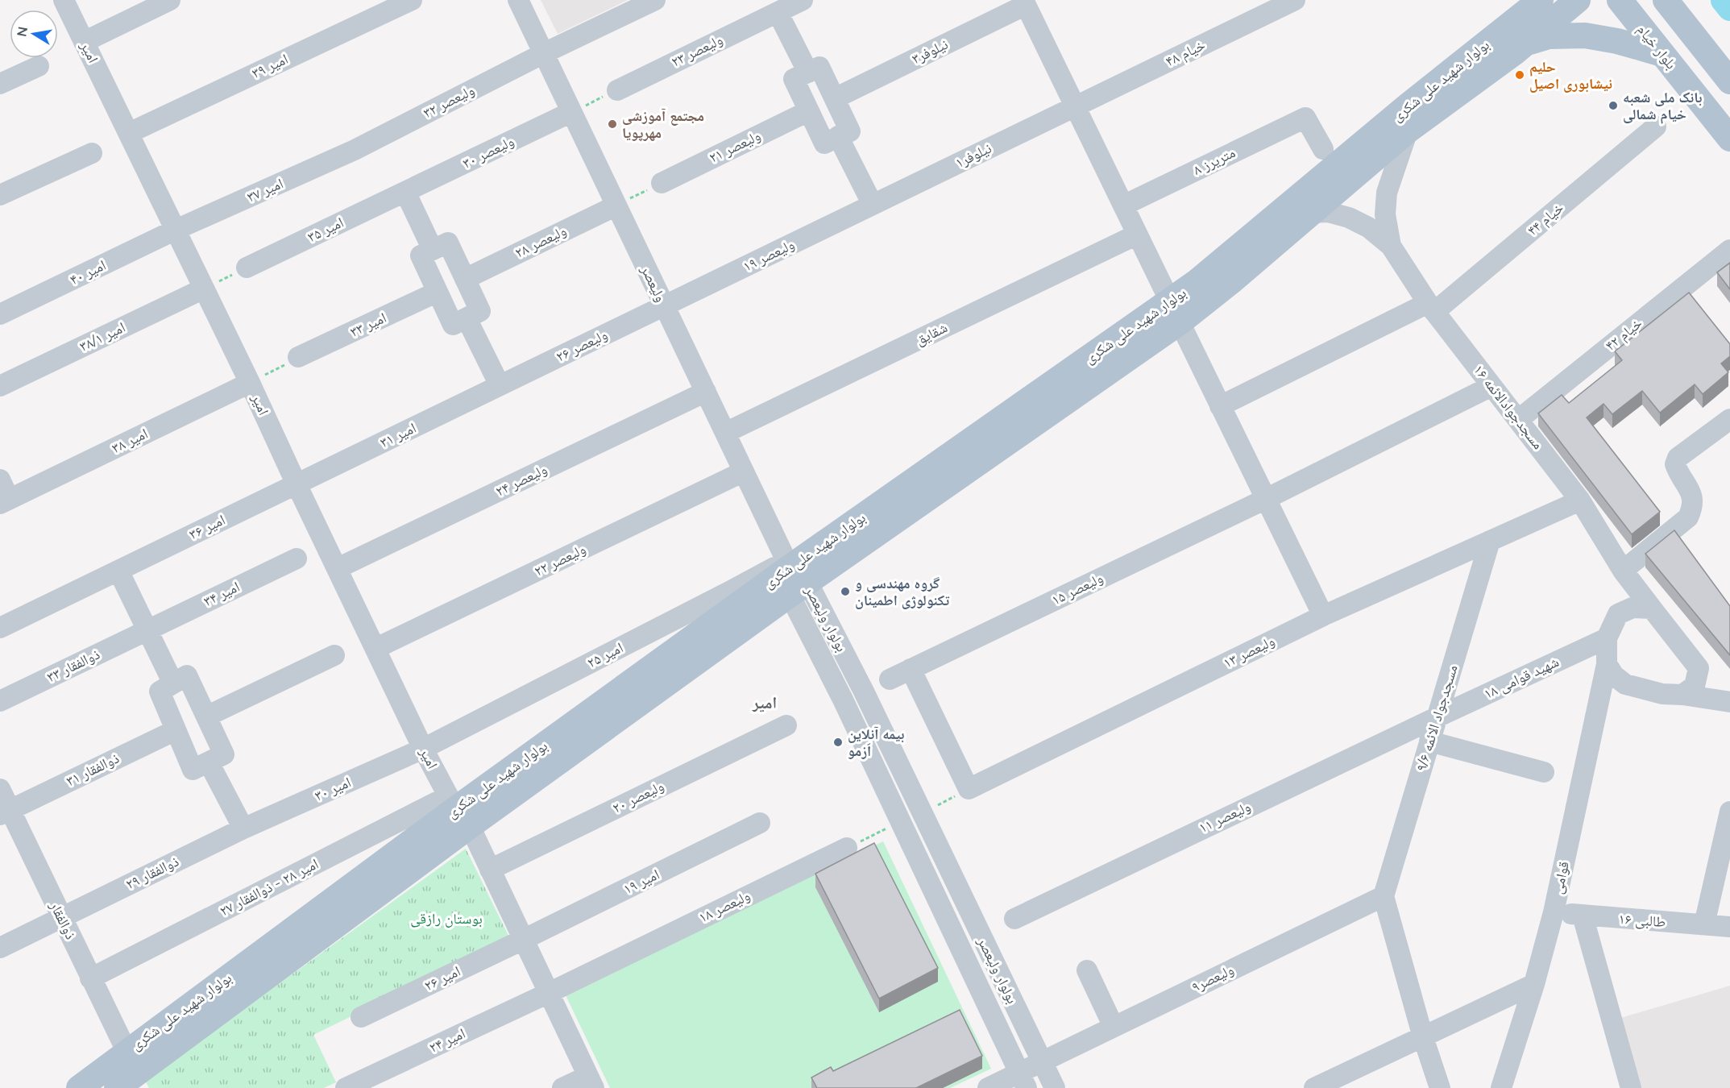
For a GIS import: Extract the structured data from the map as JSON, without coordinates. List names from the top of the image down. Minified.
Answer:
{"streets":{"main road":["بلوار خیام","بولوار شهید علی شکری"],"street":["ولیعصر ۲۳","نیلوفر۳","امیر","خیام ۴۸","امیر ۳۹","ولیعصر ۳۲","ولیعصر ۲۱","ولیعصر ۳۰","نیلوفر۱","۸ متریرز","امیر ۳۷","خیام ۴۴","امیر ۳۵","ولیعصر ۲۸","ولیعصر ۱۹","امیر ۴۰","ولیعصر","امیر ۳۳","شقایق","خیام ۴۲","امیر ۳۸/۱","ولیعصر ۲۶","مسجدجوادالائمه ۱۶","امیر ۳۱","امیر ۳۸","ولیعصر ۲۴","امیر ۳۶","ولیعصر ۲۲","ولیعصر ۱۵","امیر ۳۴","بولوار ولیعصر","ولیعصر ۱۳","امیر ۲۵","ذوالفقار ۳۳","شهید قوامی ۱۸","مسجدجواد الائمه ۹/۶","ذوالفقار ۳۱","امیر ۳۰","ولیعصر ۲۰","ولیعصر ۱۱","ذوالفقار ۲۹","قوامی","امیر ۱۹","امیر ۲۸ - ذوالفقار ۲۷","ولیعصر ۱۸","ذوالفقار","طالبی ۱۶","امیر ۲۶","ولیعصر۹","امیر ۲۴"]},"crossings":[["امیر","امیر ۳۹"],["امیر","بولوار شهید علی شکری"],["امیر","امیر ۳۷"],["امیر","امیر ۴۰"],["امیر","امیر ۳۸/۱"],["امیر","امیر ۳۱"],["امیر","امیر ۳۸"],["امیر","ولیعصر ۲۴"],["امیر","امیر ۳۶"],["امیر","ولیعصر ۲۲"],["امیر","امیر ۲۵"],["امیر","امیر ۳۰"],["امیر","ولیعصر ۲۰"],["امیر","امیر ۱۹"],["امیر","امیر ۲۸ - ذوالفقار ۲۷"],["امیر","ولیعصر ۱۸"],["امیر","امیر ۲۶"],["امیر","امیر ۲۴"],["خیام ۴۸","نیلوفر۱"],["بولوار شهید علی شکری","ولیعصر"],["بولوار شهید علی شکری","بولوار ولیعصر"],["بولوار شهید علی شکری","امیر ۲۵"],["بولوار شهید علی شکری","امیر ۲۸ - ذوالفقار ۲۷"],["بولوار شهید علی شکری","ذوالفقار"],["ولیعصر ۳۲","امیر ۳۷"],["ولیعصر ۳۲","ولیعصر"],["ولیعصر ۳۰","امیر ۳۵"],["ولیعصر ۳۰","ولیعصر"],["نیلوفر۱","ولیعصر ۱۹"],["امیر ۳۷","امیر ۴۰"],["خیام ۴۴","مسجدجوادالائمه ۱۶"],["ولیعصر ۲۸","ولیعصر"],["ولیعصر ۱۹","ولیعصر"],["ولیعصر ۱۹","ولیعصر ۲۶"],["ولیعصر","شقایق"],["ولیعصر","ولیعصر ۲۶"],["ولیعصر","ولیعصر ۲۴"],["ولیعصر","ولیعصر ۲۲"],["ولیعصر","بولوار ولیعصر"],["ولیعصر","امیر ۲۵"],["خیام ۴۲","مسجدجوادالائمه ۱۶"],["ولیعصر ۲۶","امیر ۳۱"],["مسجدجوادالائمه ۱۶","ولیعصر ۱۵"],["مسجدجوادالائمه ۱۶","ولیعصر ۱۳"],["مسجدجوادالائمه ۱۶","شهید قوامی ۱۸"],["مسجدجوادالائمه ۱۶","قوامی"],["امیر ۳۱","امیر ۳۶"],["امیر ۳۴","ذوالفقار ۳۳"],["بولوار ولیعصر","امیر ۲۵"],["بولوار ولیعصر","ولیعصر۹"],["ولیعصر ۱۳","مسجدجواد الائمه ۹/۶"],["امیر ۲۵","امیر ۳۰"],["شهید قوامی ۱۸","مسجدجواد الائمه ۹/۶"],["شهید قوامی ۱۸","ولیعصر ۱۱"],["شهید قوامی ۱۸","قوامی"],["مسجدجواد الائمه ۹/۶","ولیعصر ۱۱"],["مسجدجواد الائمه ۹/۶","ولیعصر۹"],["ذوالفقار ۳۱","ذوالفقار"],["امیر ۳۰","ذوالفقار ۲۹"],["ذوالفقار ۲۹","ذوالفقار"],["قوامی","طالبی ۱۶"],["امیر ۱۹","امیر ۲۶"],["امیر ۲۸ - ذوالفقار ۲۷","ذوالفقار"],["ولیعصر ۱۸","امیر ۲۴"]],"districts":["امیر"],"parks":["بوستان رازقی"],"places":["حلیم نیشابوری اصیل","بانک ملی شعبه خیام شمالی","مجتمع آموزشی مهرپویا","گروه مهندسی و تکنولوژی اطمینان","بیمه آنلاین اَزمو"],"north":"left"}
